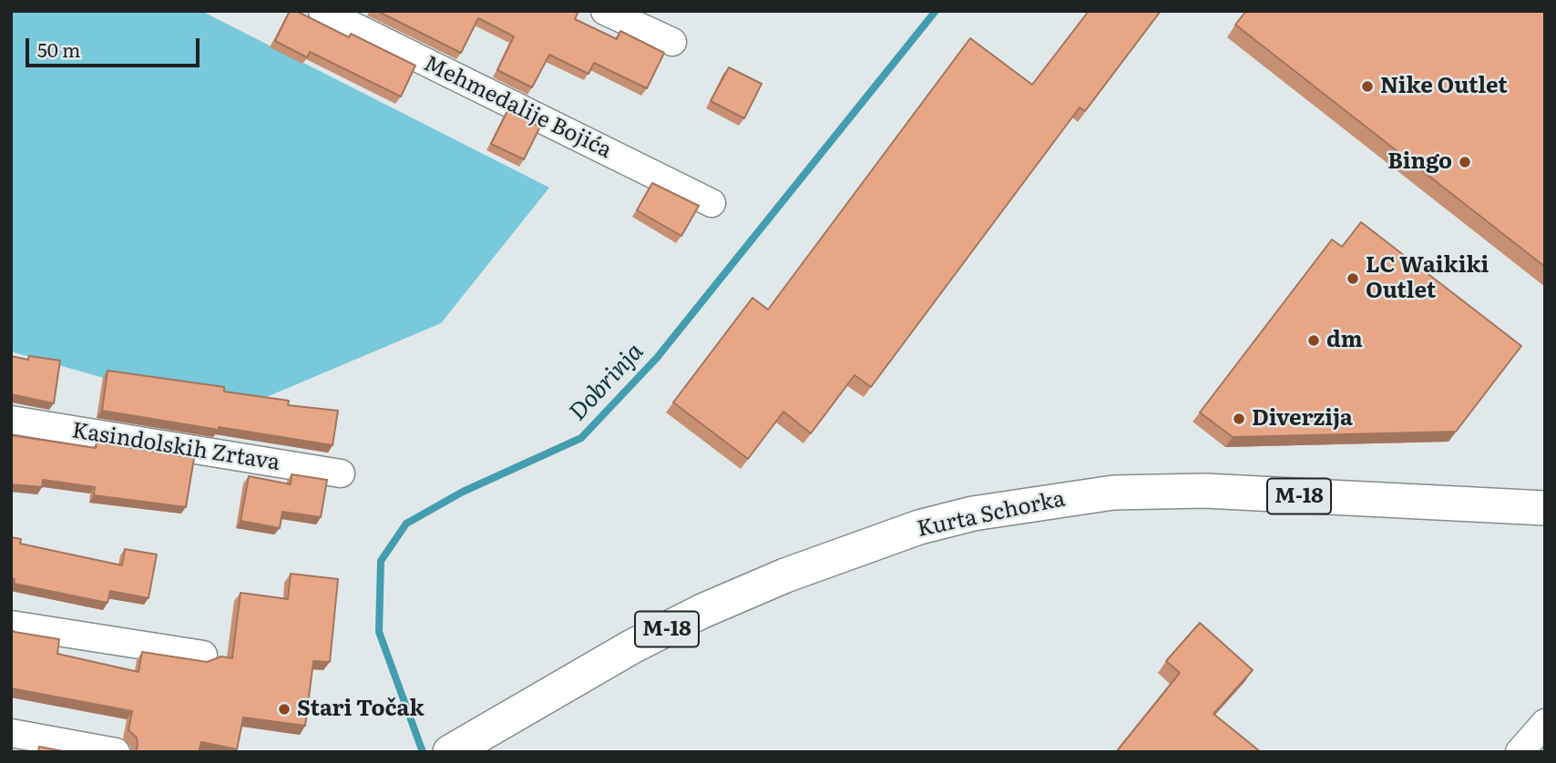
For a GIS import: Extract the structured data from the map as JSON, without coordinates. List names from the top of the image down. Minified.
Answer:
{"streets":{"main road":["M-18","Kurta Schorka"],"street":["Mehmedalije Bojića","Kasindolskih Zrtava"]},"water":["Dobrinja"],"places":["Nike Outlet","Bingo","LC Waikiki Outlet","dm","Diverzija","Stari Točak"],"scale_bar":"50 m"}
